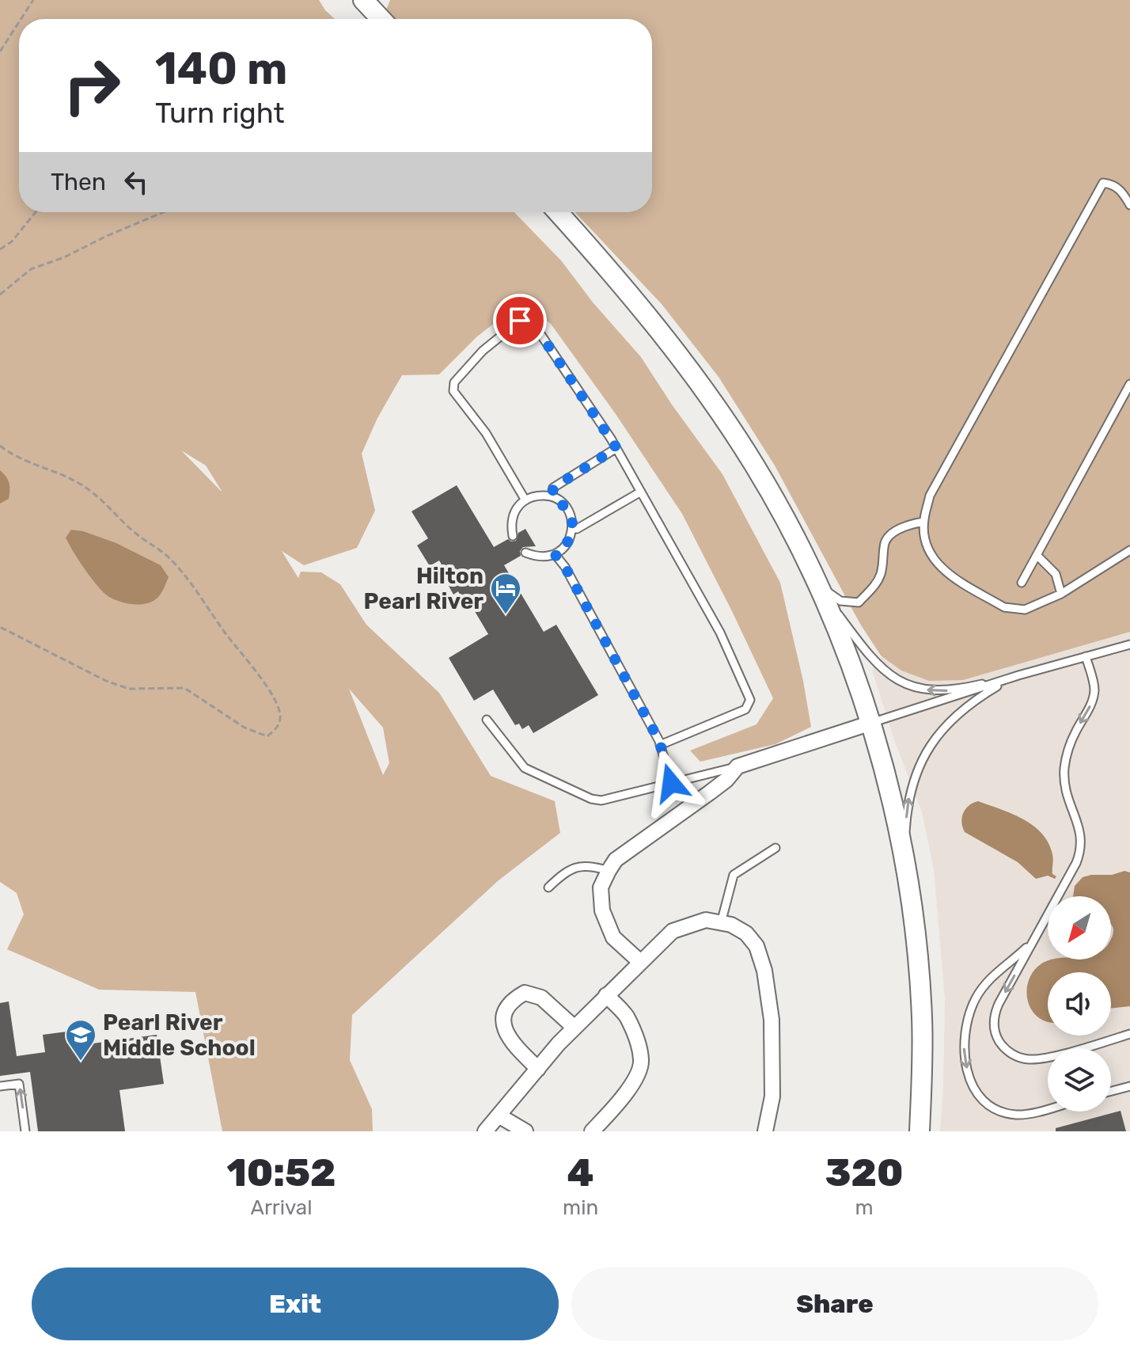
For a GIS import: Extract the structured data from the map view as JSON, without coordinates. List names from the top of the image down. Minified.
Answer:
{"places":{"hotel":["Hilton Pearl River"],"school or university":["Pearl River Middle School"]},"north":"bottom left","page":{"turn":["140 m","Turn right"],"then":"Then","eta":["10:52","Arrival","4","min","320","m"],"buttons":["Exit","Share"]}}
